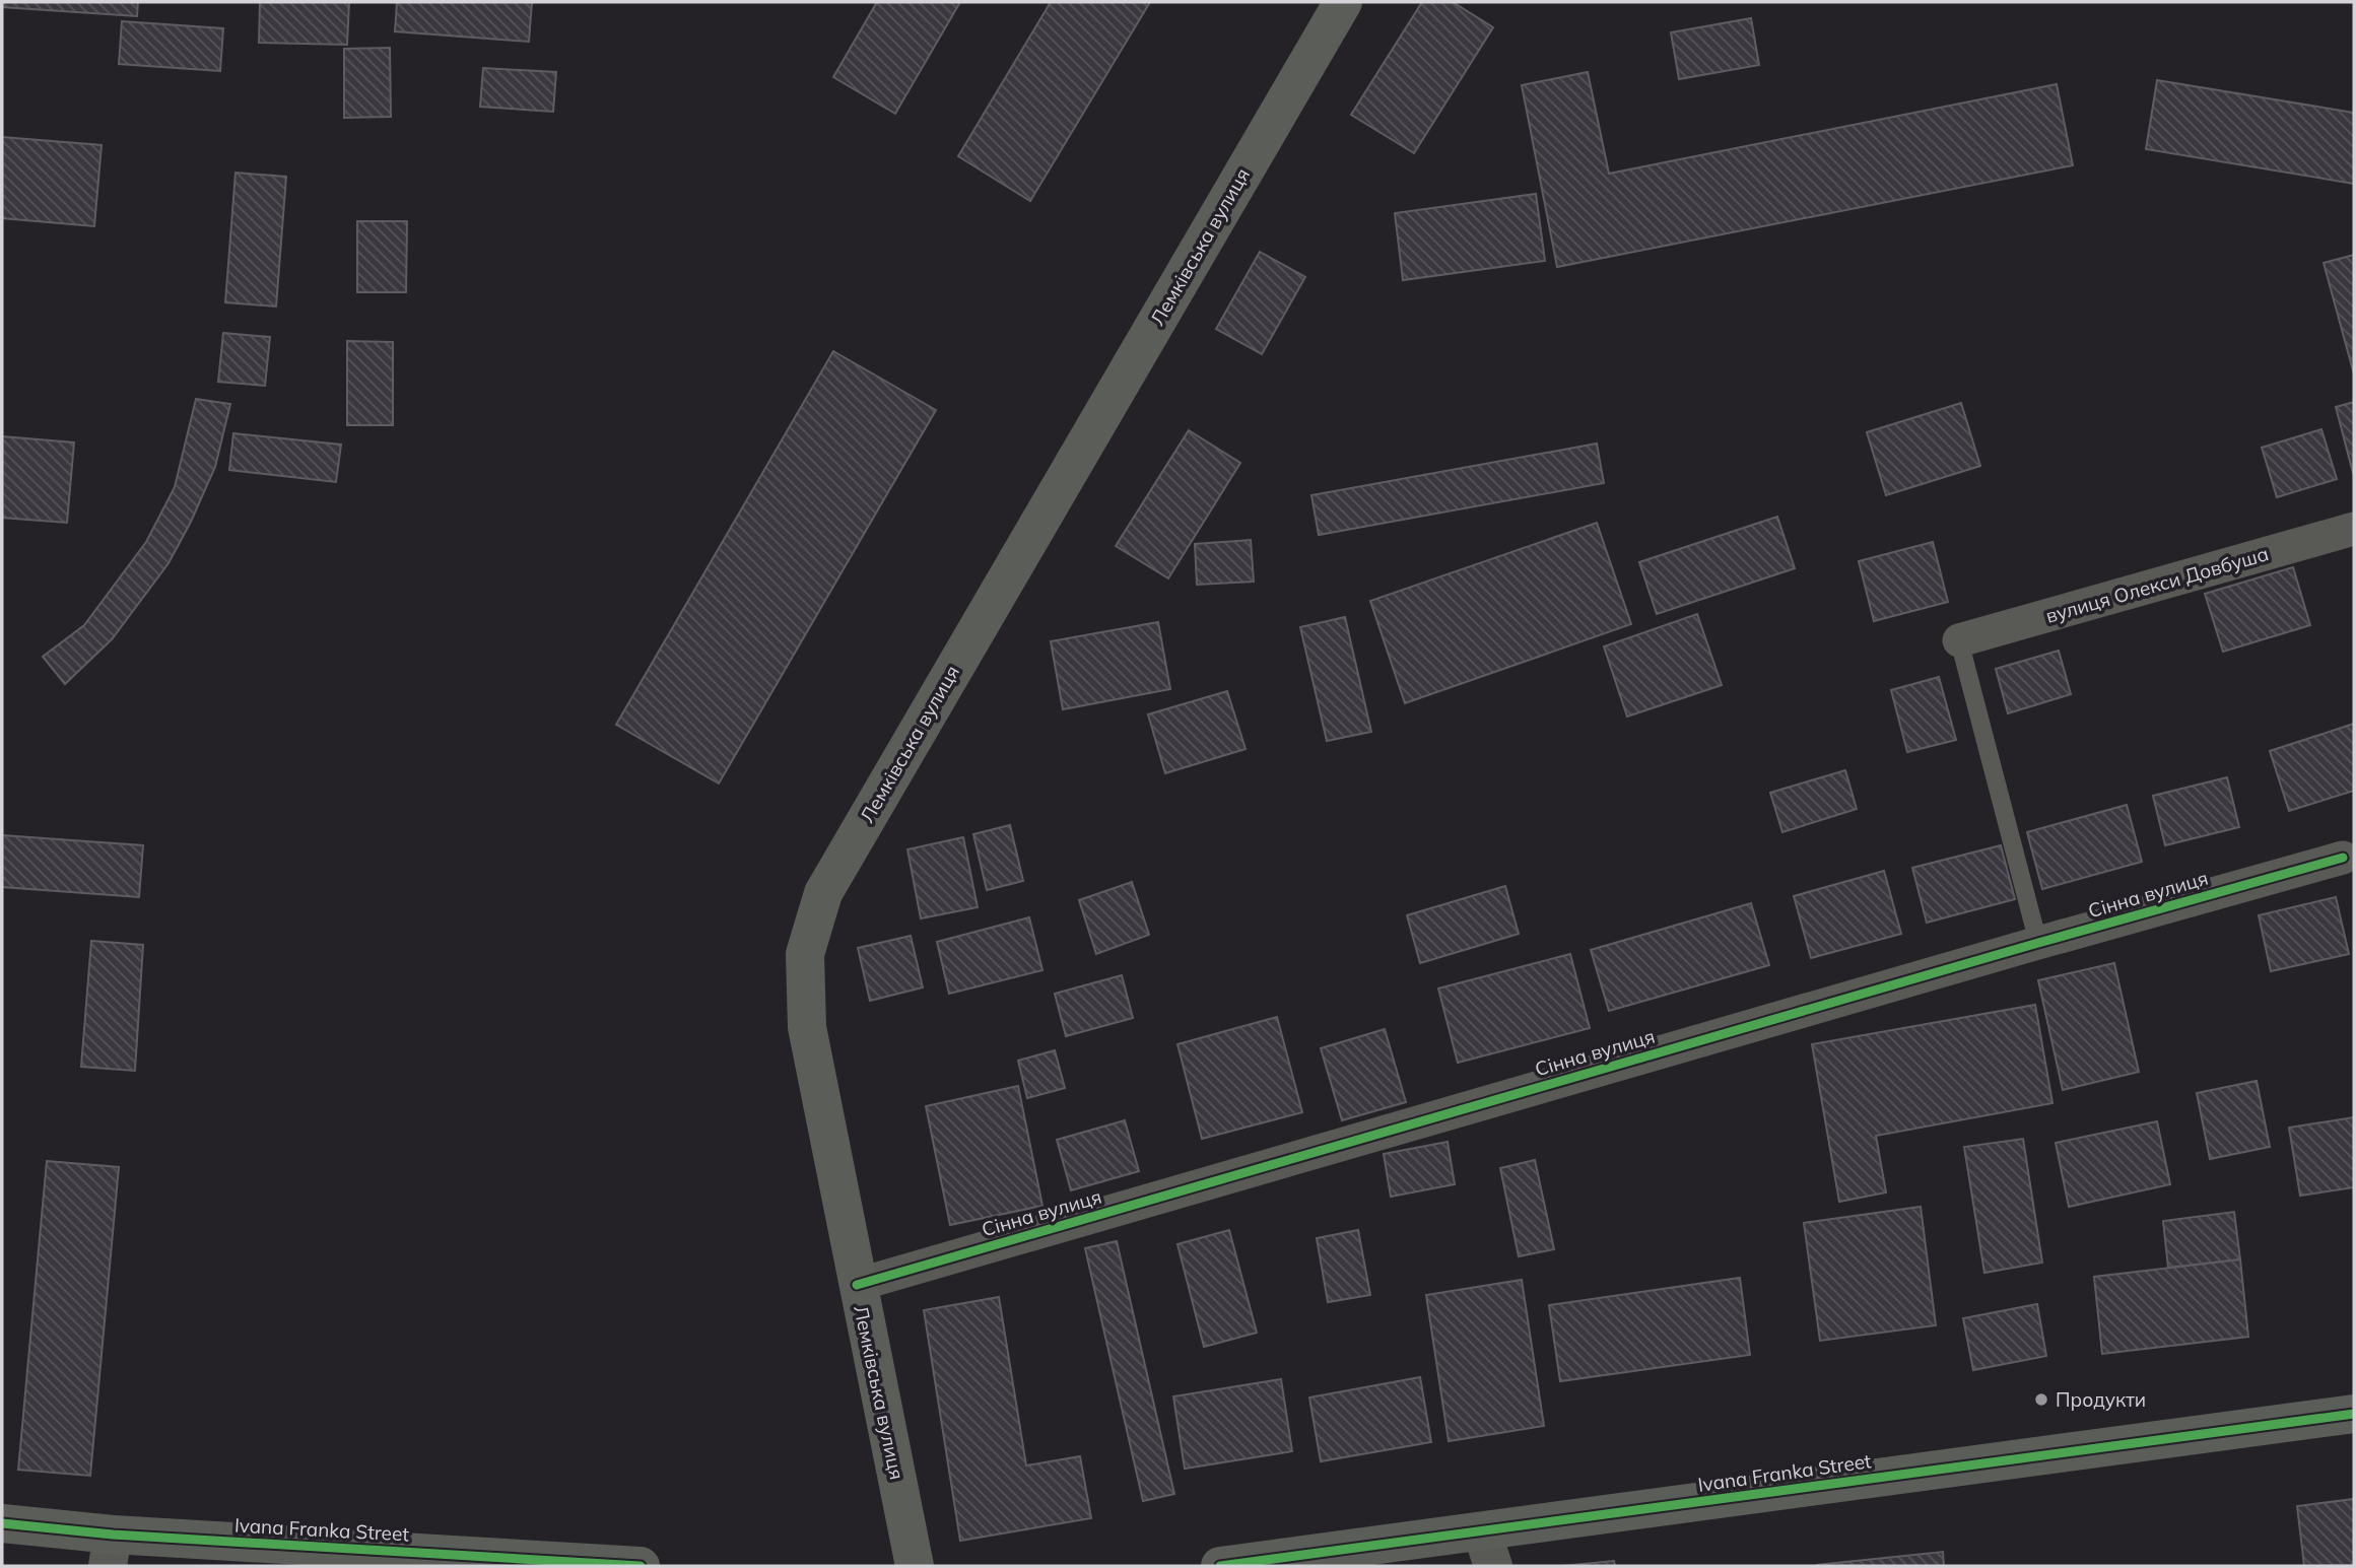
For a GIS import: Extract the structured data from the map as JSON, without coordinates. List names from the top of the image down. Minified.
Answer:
{"streets":{"main road":["Лемківська вулиця","Ivana Franka Street"],"street":["вулиця Олекси Довбуша","Сінна вулиця"]},"crossings":[["Лемківська вулиця","Сінна вулиця"]],"places":["Продукти"]}
